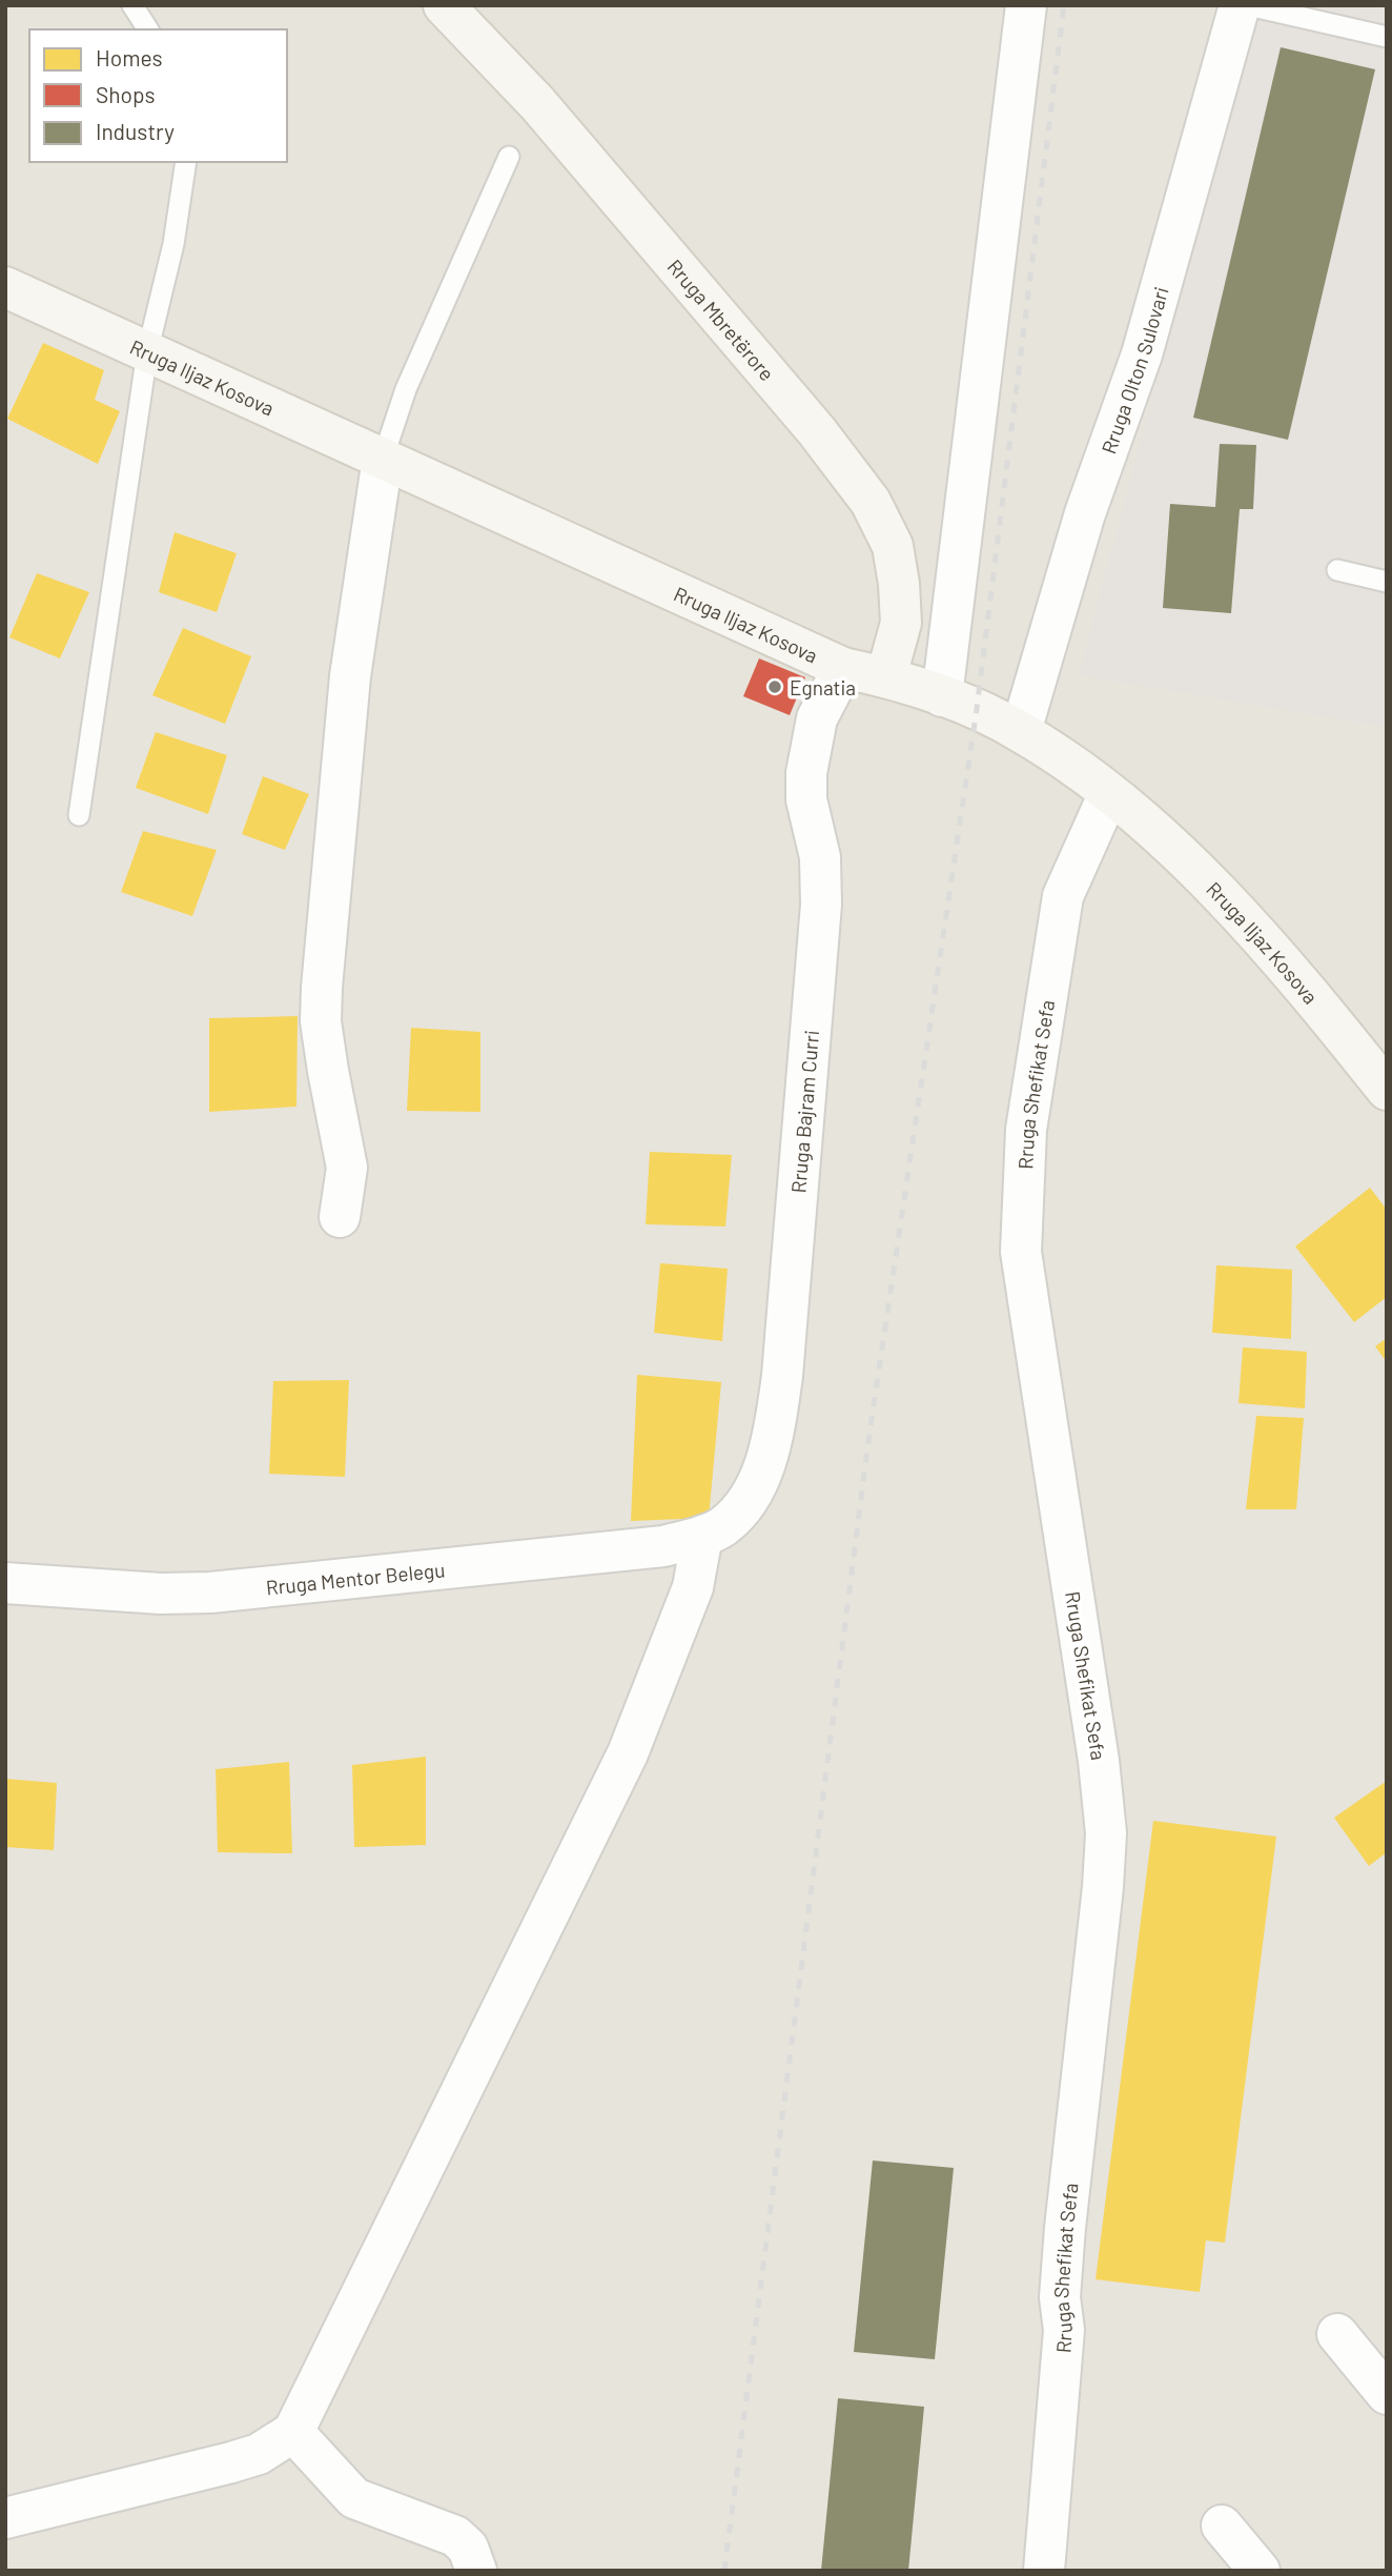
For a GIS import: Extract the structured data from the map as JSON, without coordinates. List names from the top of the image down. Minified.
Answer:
{"streets":{"street":["Rruga Mbretërore","Rruga Olton Sulovari","Rruga Iljaz Kosova","Rruga Shefikat Sefa","Rruga Bajram Curri","Rruga Mentor Belegu"]},"crossings":[["Rruga Mbretërore","Rruga Iljaz Kosova"],["Rruga Olton Sulovari","Rruga Iljaz Kosova"],["Rruga Iljaz Kosova","Rruga Shefikat Sefa"],["Rruga Iljaz Kosova","Rruga Bajram Curri"],["Rruga Bajram Curri","Rruga Mentor Belegu"]],"places":["Egnatia"],"legend":["Homes","Shops","Industry"]}
